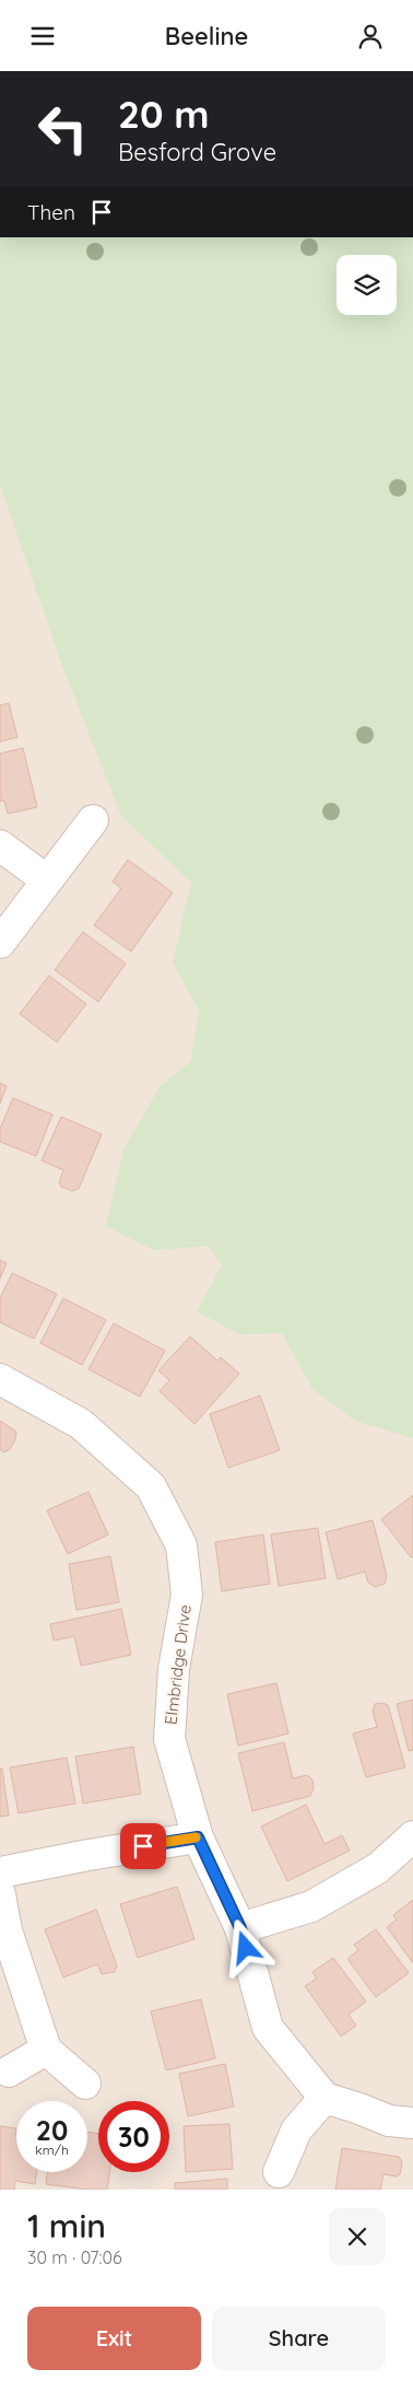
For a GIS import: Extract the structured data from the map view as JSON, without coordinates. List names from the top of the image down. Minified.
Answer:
{"streets":{"street":["Elmbridge Drive"]},"page":{"header":"Beeline","turn":["20 m","Besford Grove"],"then":"Then","speed":"20 km/h","limit":"30","heading":["1 min","30 m · 07:06"],"buttons":["Exit","Share"]}}
